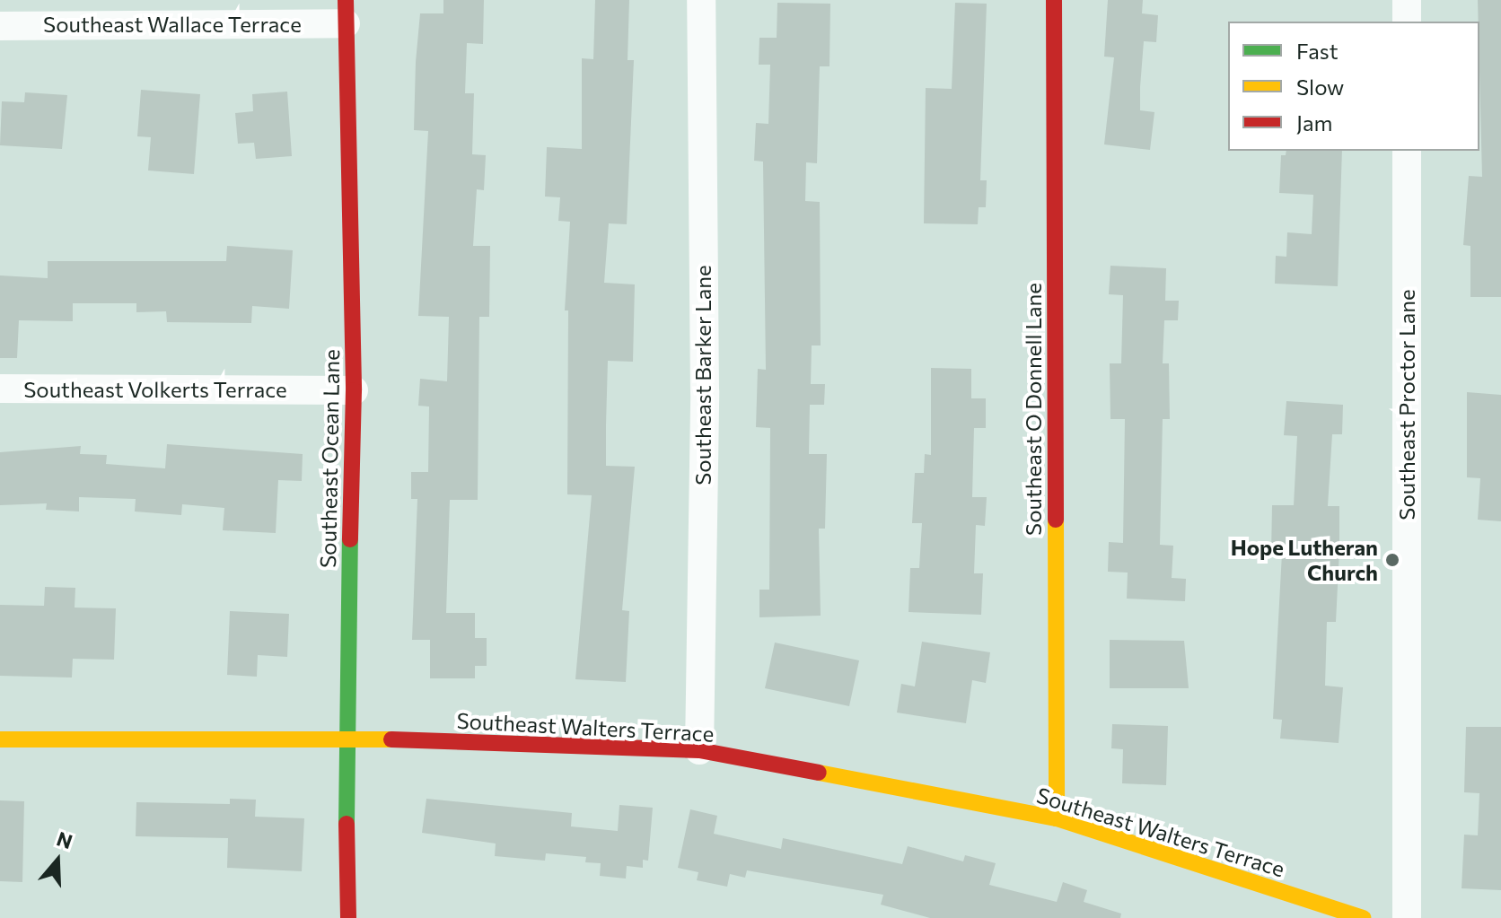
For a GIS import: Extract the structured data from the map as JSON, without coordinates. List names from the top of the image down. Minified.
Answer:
{"streets":{"street":["Southeast Wallace Terrace","Southeast Barker Lane","Southeast Volkerts Terrace","Southeast Proctor Lane","Southeast O Donnell Lane","Southeast Ocean Lane","Southeast Walters Terrace"]},"crossings":[["Southeast Wallace Terrace","Southeast Ocean Lane"],["Southeast Barker Lane","Southeast Walters Terrace"],["Southeast Volkerts Terrace","Southeast Ocean Lane"],["Southeast O Donnell Lane","Southeast Walters Terrace"],["Southeast Ocean Lane","Southeast Walters Terrace"]],"places":["Hope Lutheran Church"],"legend":["Fast","Slow","Jam"],"north":"top"}
